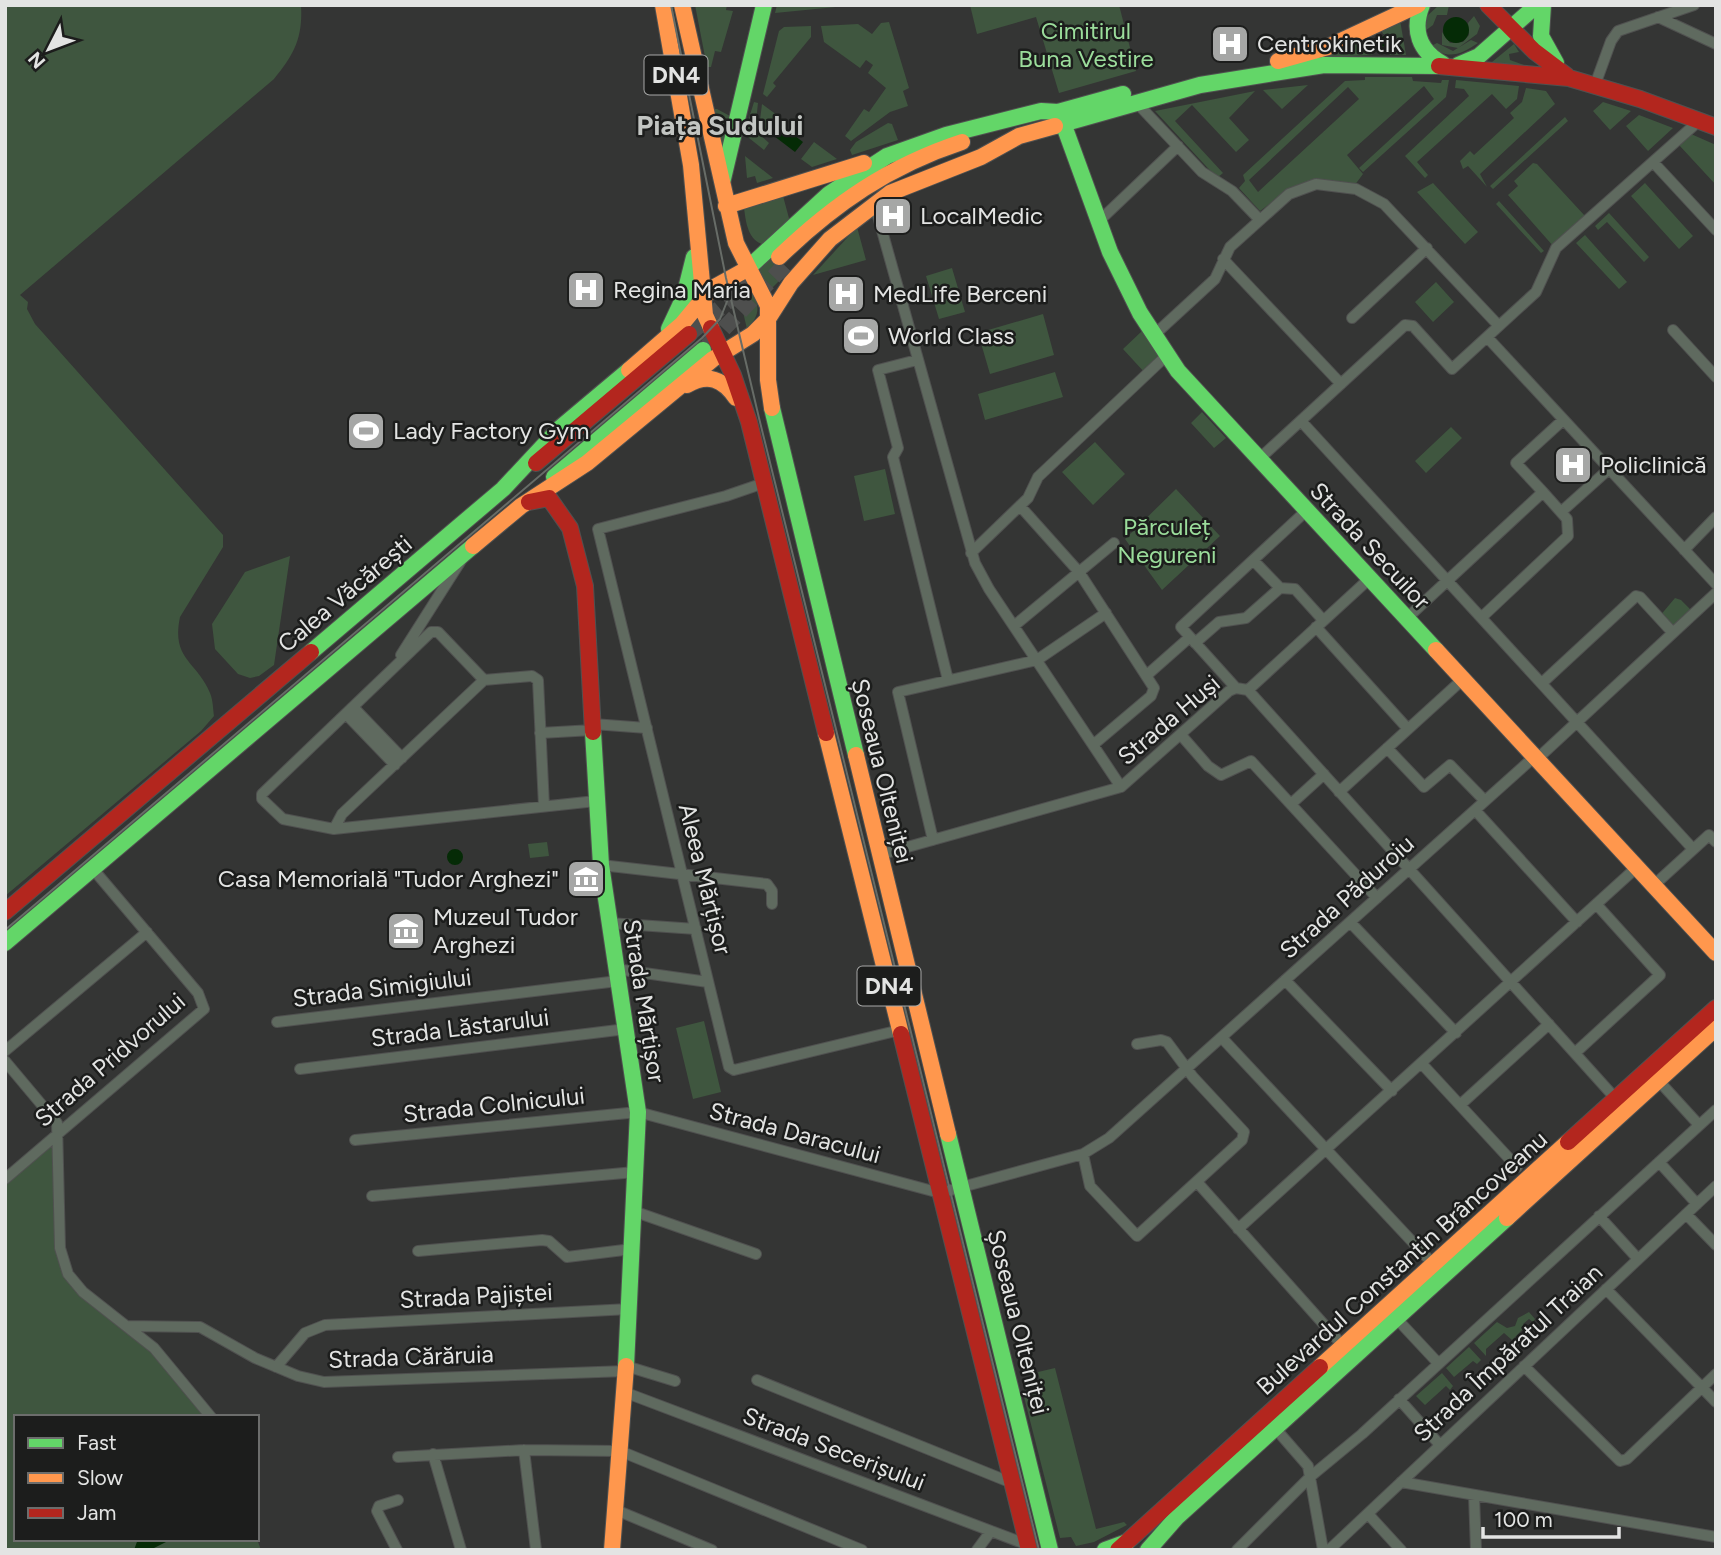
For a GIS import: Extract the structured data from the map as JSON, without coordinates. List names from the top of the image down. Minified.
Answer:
{"streets":{"main road":["DN4","Strada Secuilor","Calea Văcărești","Șoseaua Olteniței","Strada Mărțișor","Bulevardul Constantin Brâncoveanu"],"street":["Strada Huși","Aleea Mărțișor","Strada Păduroiu","Strada Simigiului","Strada Lăstarului","Strada Pridvorului","Strada Colnicului","Strada Daracului","Strada Pajiștei","Strada Împăratul Traian","Strada Cărăruia","Strada Secerișului"]},"crossings":[["Strada Secuilor","Strada Huși"],["Strada Secuilor","Strada Păduroiu"],["Calea Văcărești","Șoseaua Olteniței"],["Calea Văcărești","Strada Pridvorului"],["Strada Huși","Șoseaua Olteniței"],["Șoseaua Olteniței","Aleea Mărțișor"],["Șoseaua Olteniței","Strada Păduroiu"],["Șoseaua Olteniței","Strada Daracului"],["Șoseaua Olteniței","Strada Secerișului"],["Aleea Mărțișor","Strada Simigiului"],["Strada Păduroiu","Strada Daracului"],["Strada Simigiului","Strada Mărțișor"],["Strada Mărțișor","Strada Lăstarului"],["Strada Mărțișor","Strada Colnicului"],["Strada Mărțișor","Strada Daracului"],["Strada Mărțișor","Strada Pajiștei"],["Strada Mărțișor","Strada Cărăruia"],["Strada Mărțișor","Strada Secerișului"],["Strada Colnicului","Strada Daracului"],["Strada Pajiștei","Strada Cărăruia"]],"districts":["Piața Sudului"],"parks":["Cimitirul Buna Vestire","Părculeț Negureni"],"places":{"hospital":["Centrokinetik","LocalMedic","Regina Maria","MedLife Berceni","Policlinică"],"sports":["World Class","Lady Factory Gym"],"museum":["Casa Memorială \"Tudor Arghezi\"","Muzeul Tudor Arghezi"]},"legend":["Fast","Slow","Jam"],"scale_bar":"100 m","north":"bottom left"}
